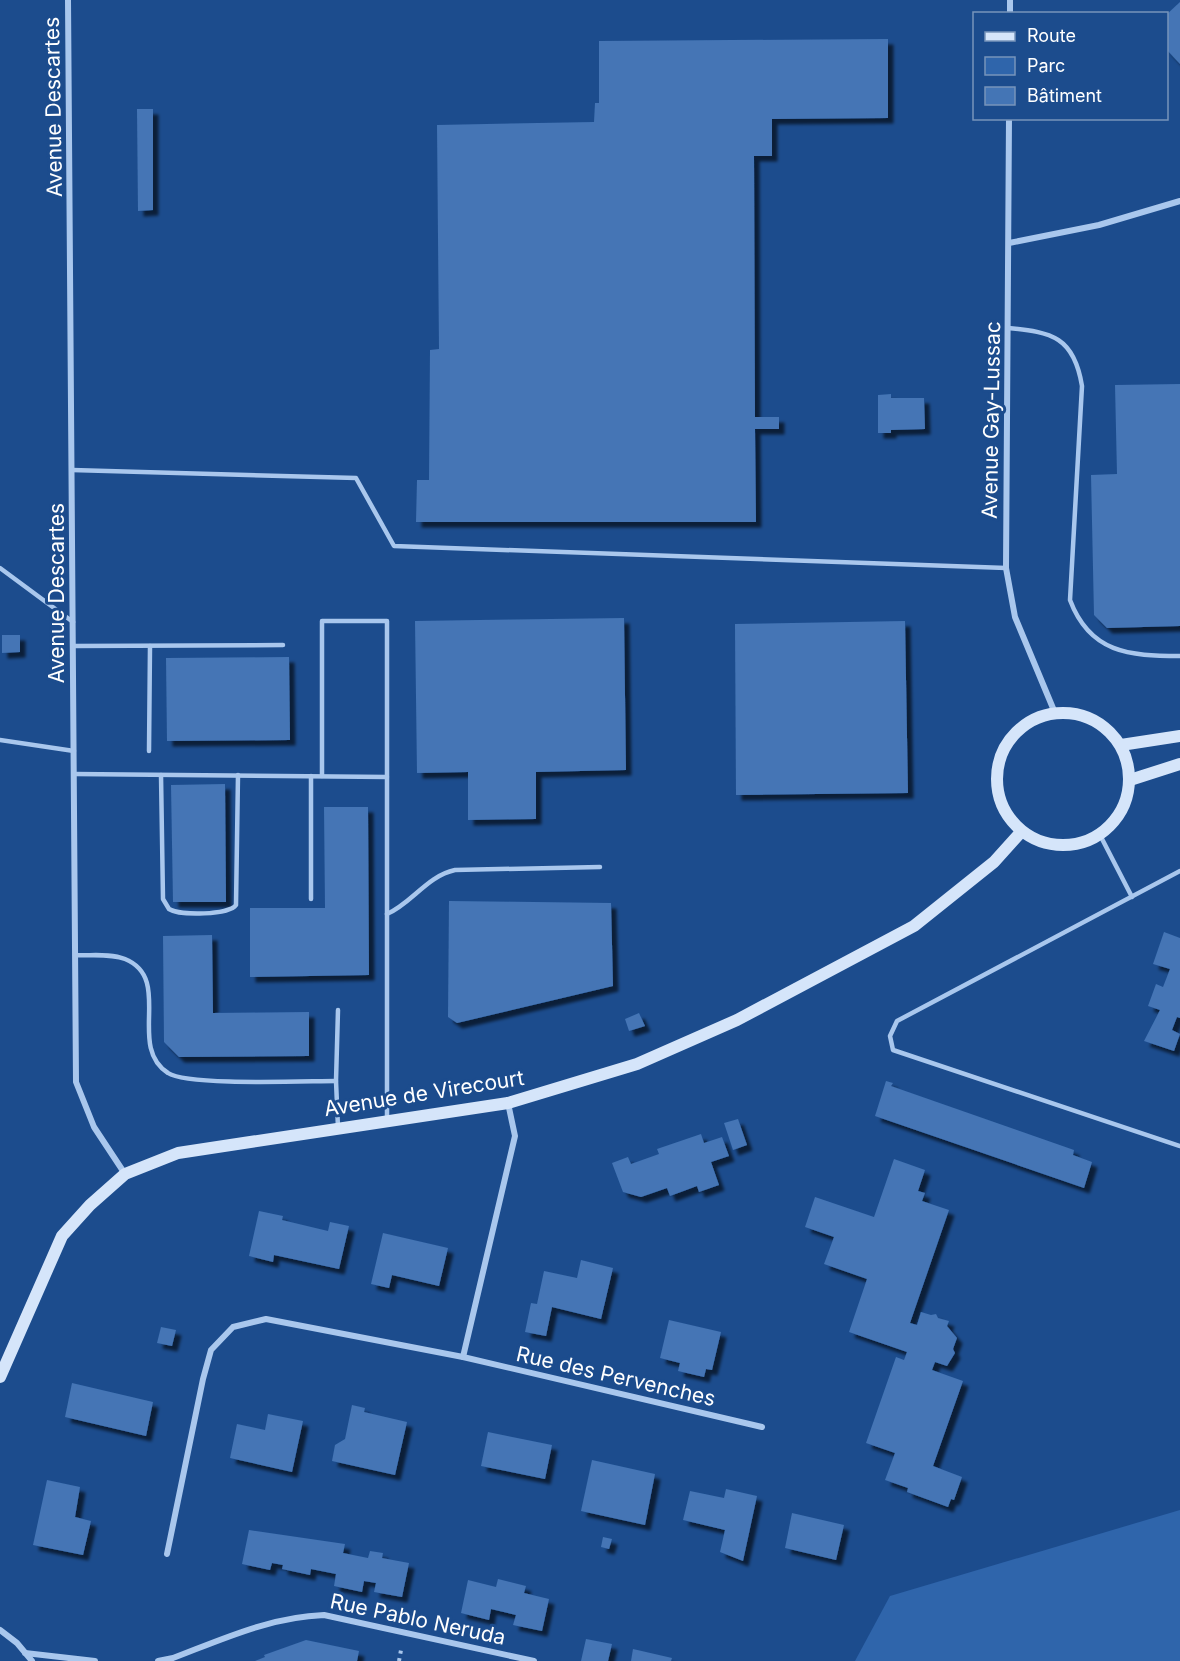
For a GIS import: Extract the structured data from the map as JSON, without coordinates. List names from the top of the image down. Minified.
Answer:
{"streets":{"street":["Avenue Descartes","Avenue Gay-Lussac","Avenue de Virecourt","Rue des Pervenches","Rue Pablo Neruda"]},"crossings":[["Avenue Descartes","Avenue de Virecourt"],["Avenue Gay-Lussac","Avenue de Virecourt"]],"legend":["Route","Parc","Bâtiment"]}
